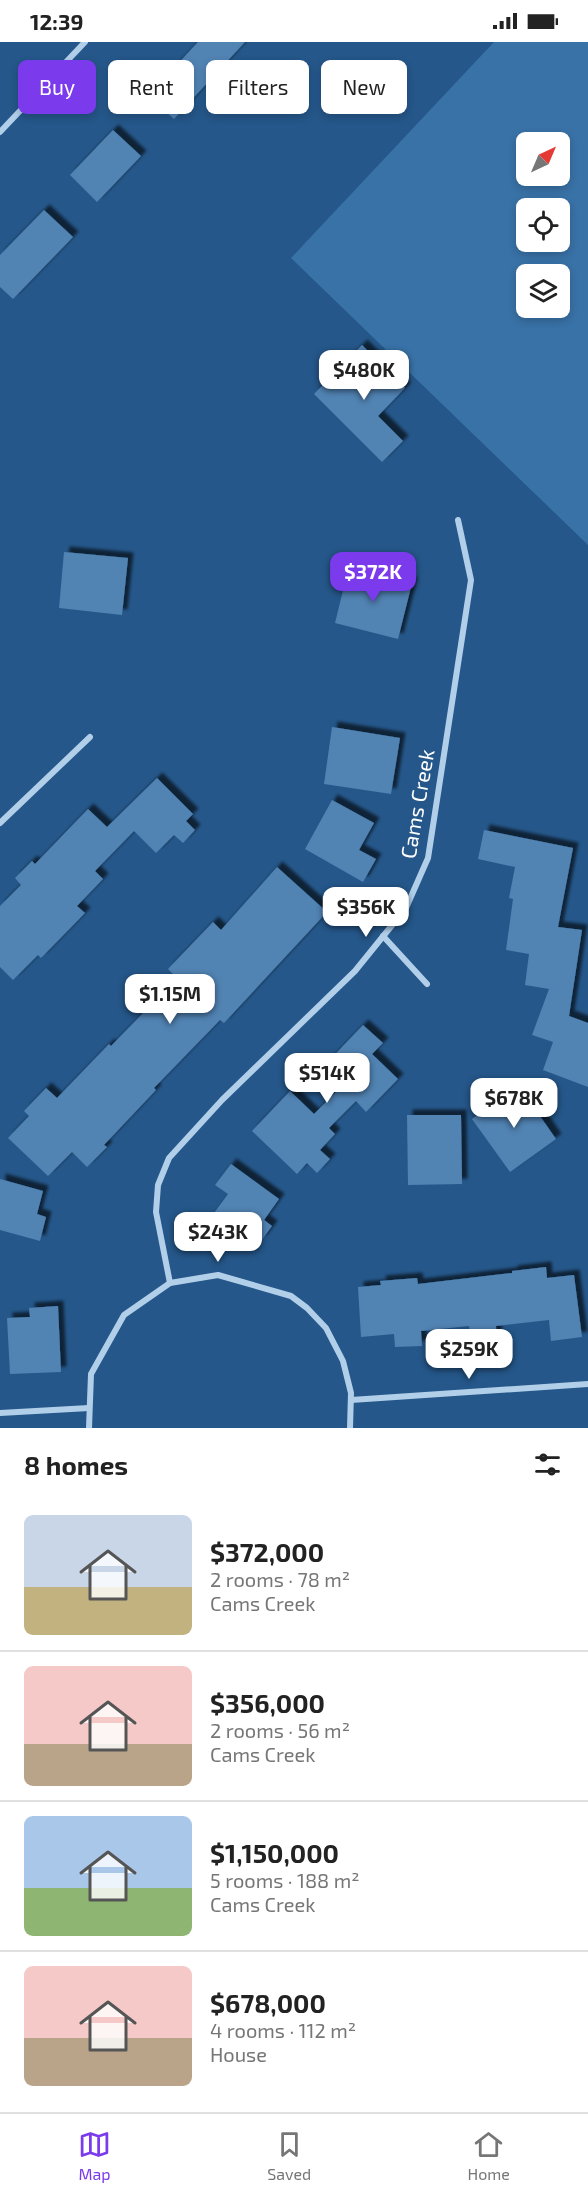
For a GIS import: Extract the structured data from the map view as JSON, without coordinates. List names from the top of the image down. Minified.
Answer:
{"streets":{"street":["Cams Creek"]},"north":"top right","page":{"status":"12:39","chip":["Buy","Rent","Filters","New"],"price":["$480K","$372K","$356K","$1.15M","$514K","$678K","$243K","$259K"],"heading":"8 homes","list":[{"name":"$372,000","note":"2 rooms · 78 m² · Cams Creek"},{"name":"$356,000","note":"2 rooms · 56 m² · Cams Creek"},{"name":"$1,150,000","note":"5 rooms · 188 m² · Cams Creek"},{"name":"$678,000","note":"4 rooms · 112 m² · House"}],"tabs":["Map","Saved","Home"]}}
